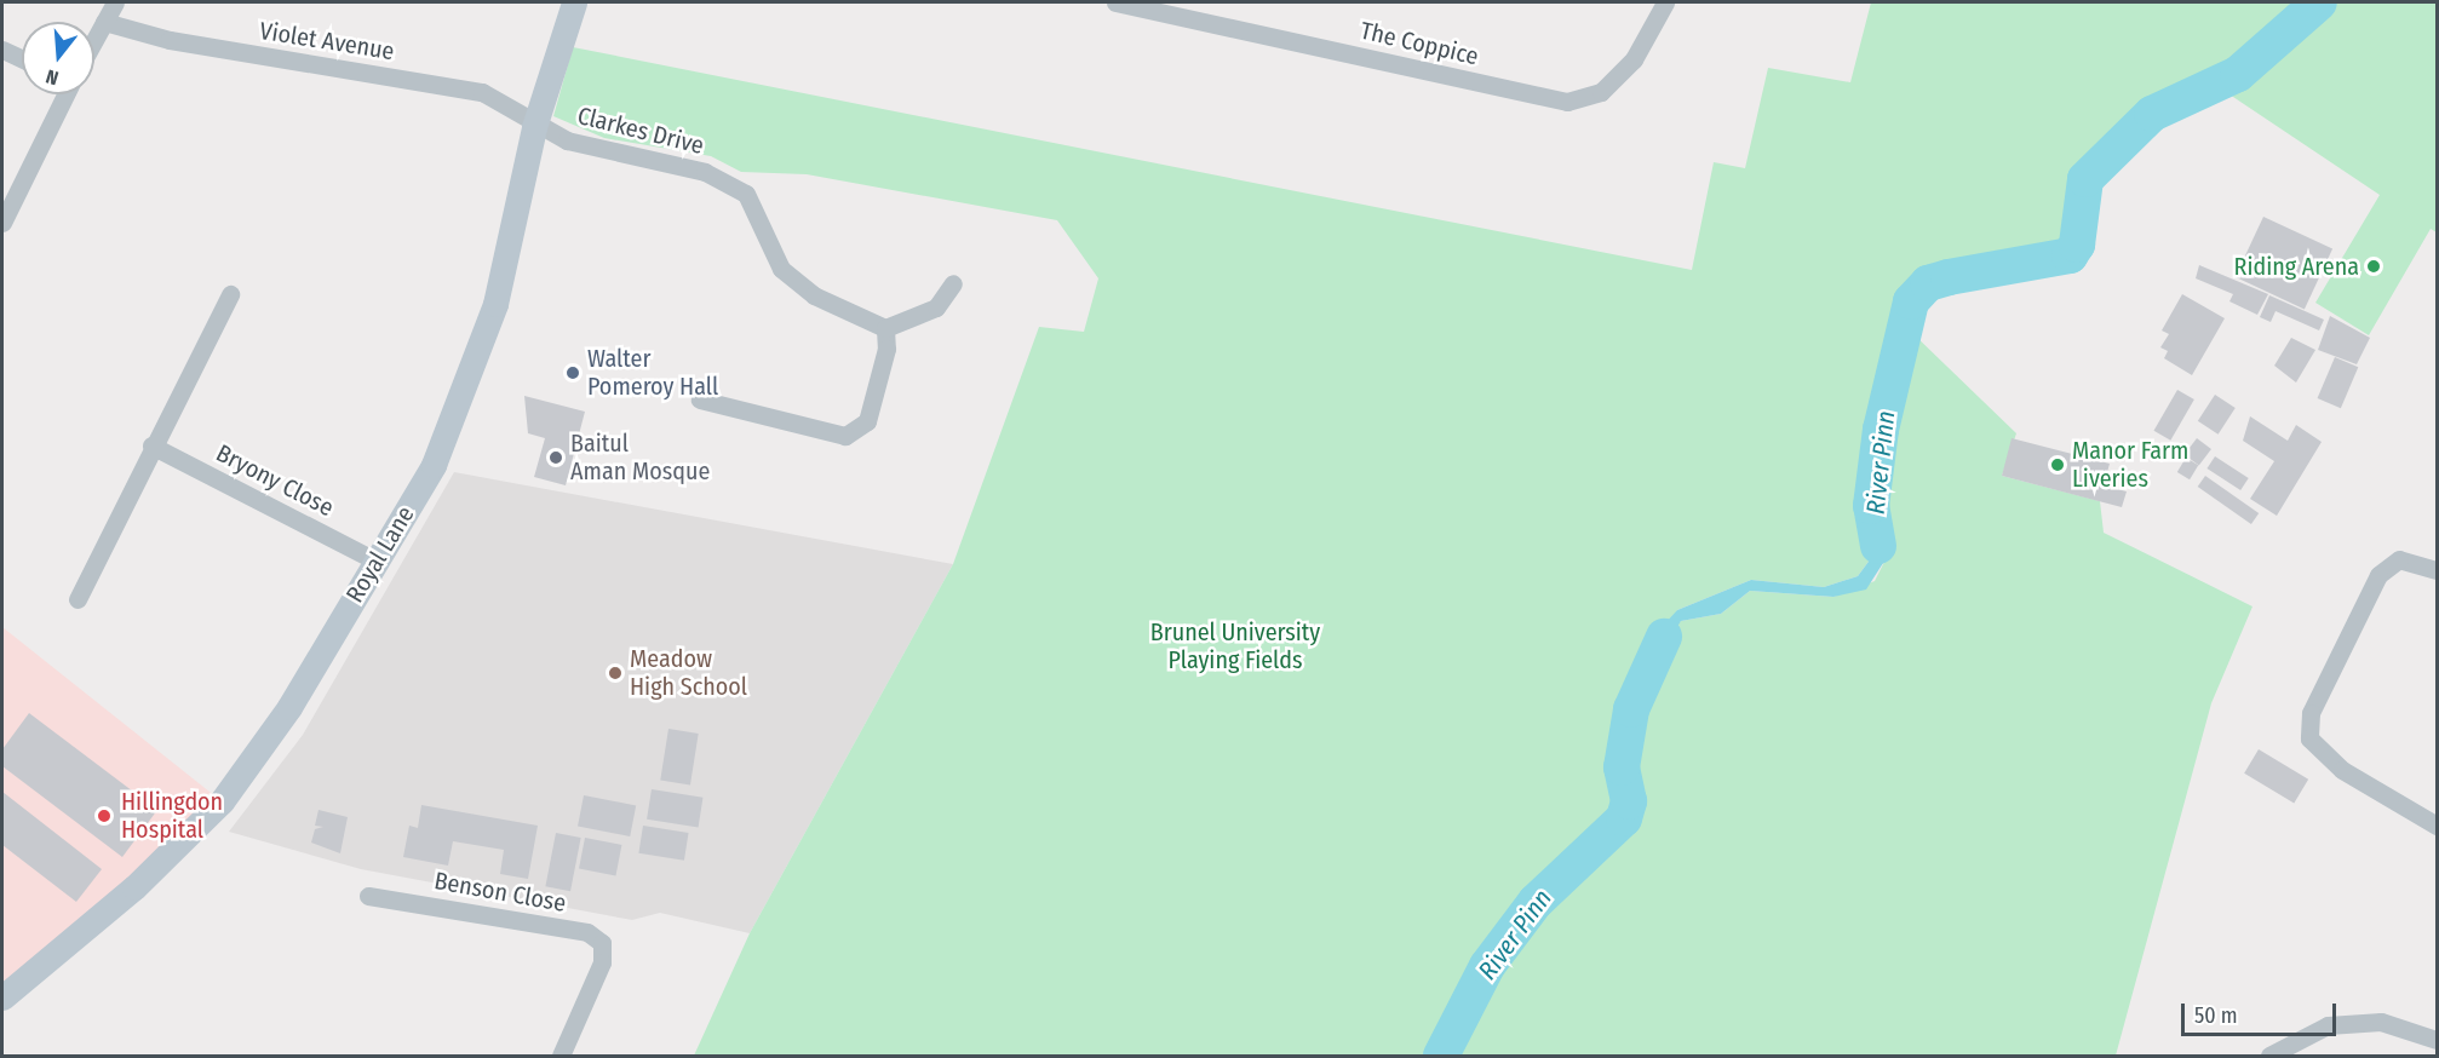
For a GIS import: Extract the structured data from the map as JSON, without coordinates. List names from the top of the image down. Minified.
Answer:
{"streets":{"street":["Violet Avenue","The Coppice","Clarkes Drive","Bryony Close","Royal Lane","Benson Close"]},"crossings":[["Violet Avenue","Clarkes Drive"],["Violet Avenue","Royal Lane"],["Clarkes Drive","Royal Lane"],["Bryony Close","Royal Lane"]],"water":["River Pinn"],"parks":["Brunel University Playing Fields"],"places":["Riding Arena","Walter Pomeroy Hall","Baitul Aman Mosque","Manor Farm Liveries","Meadow High School","Hillingdon Hospital"],"scale_bar":"50 m","north":"bottom"}
